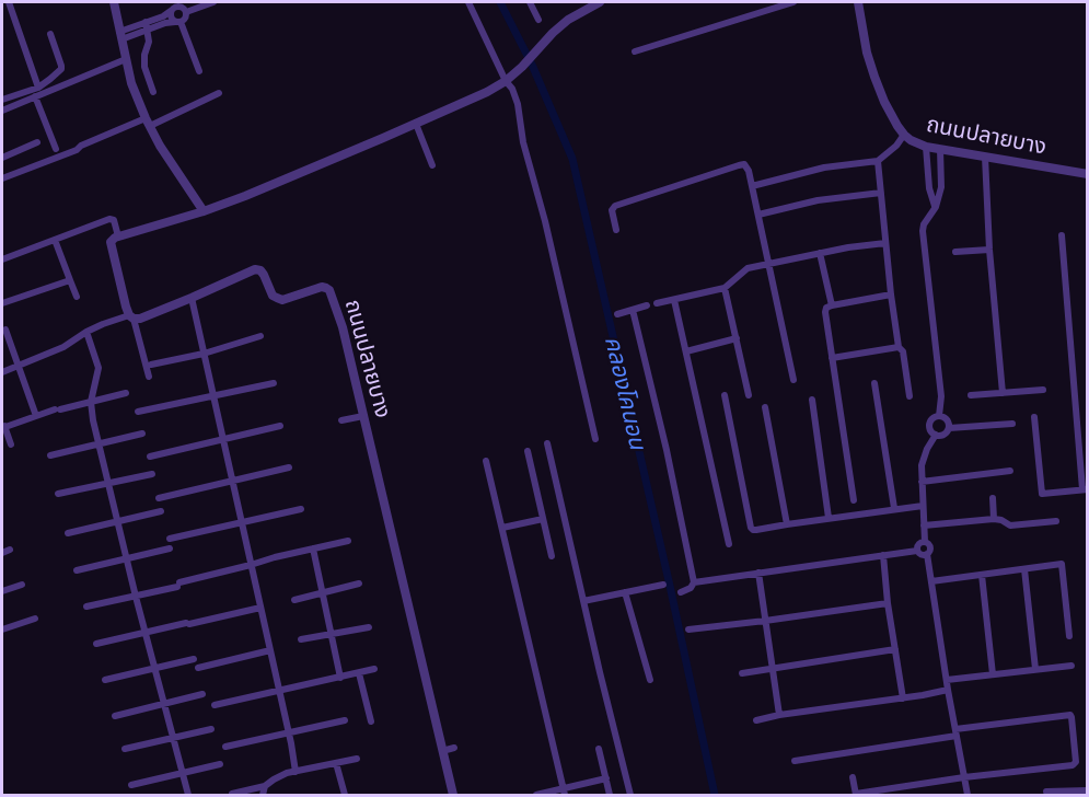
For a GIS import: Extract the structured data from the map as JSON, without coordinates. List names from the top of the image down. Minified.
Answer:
{"streets":{"street":["ถนนปลายบาง"]},"water":["คลองโคนอน"]}
